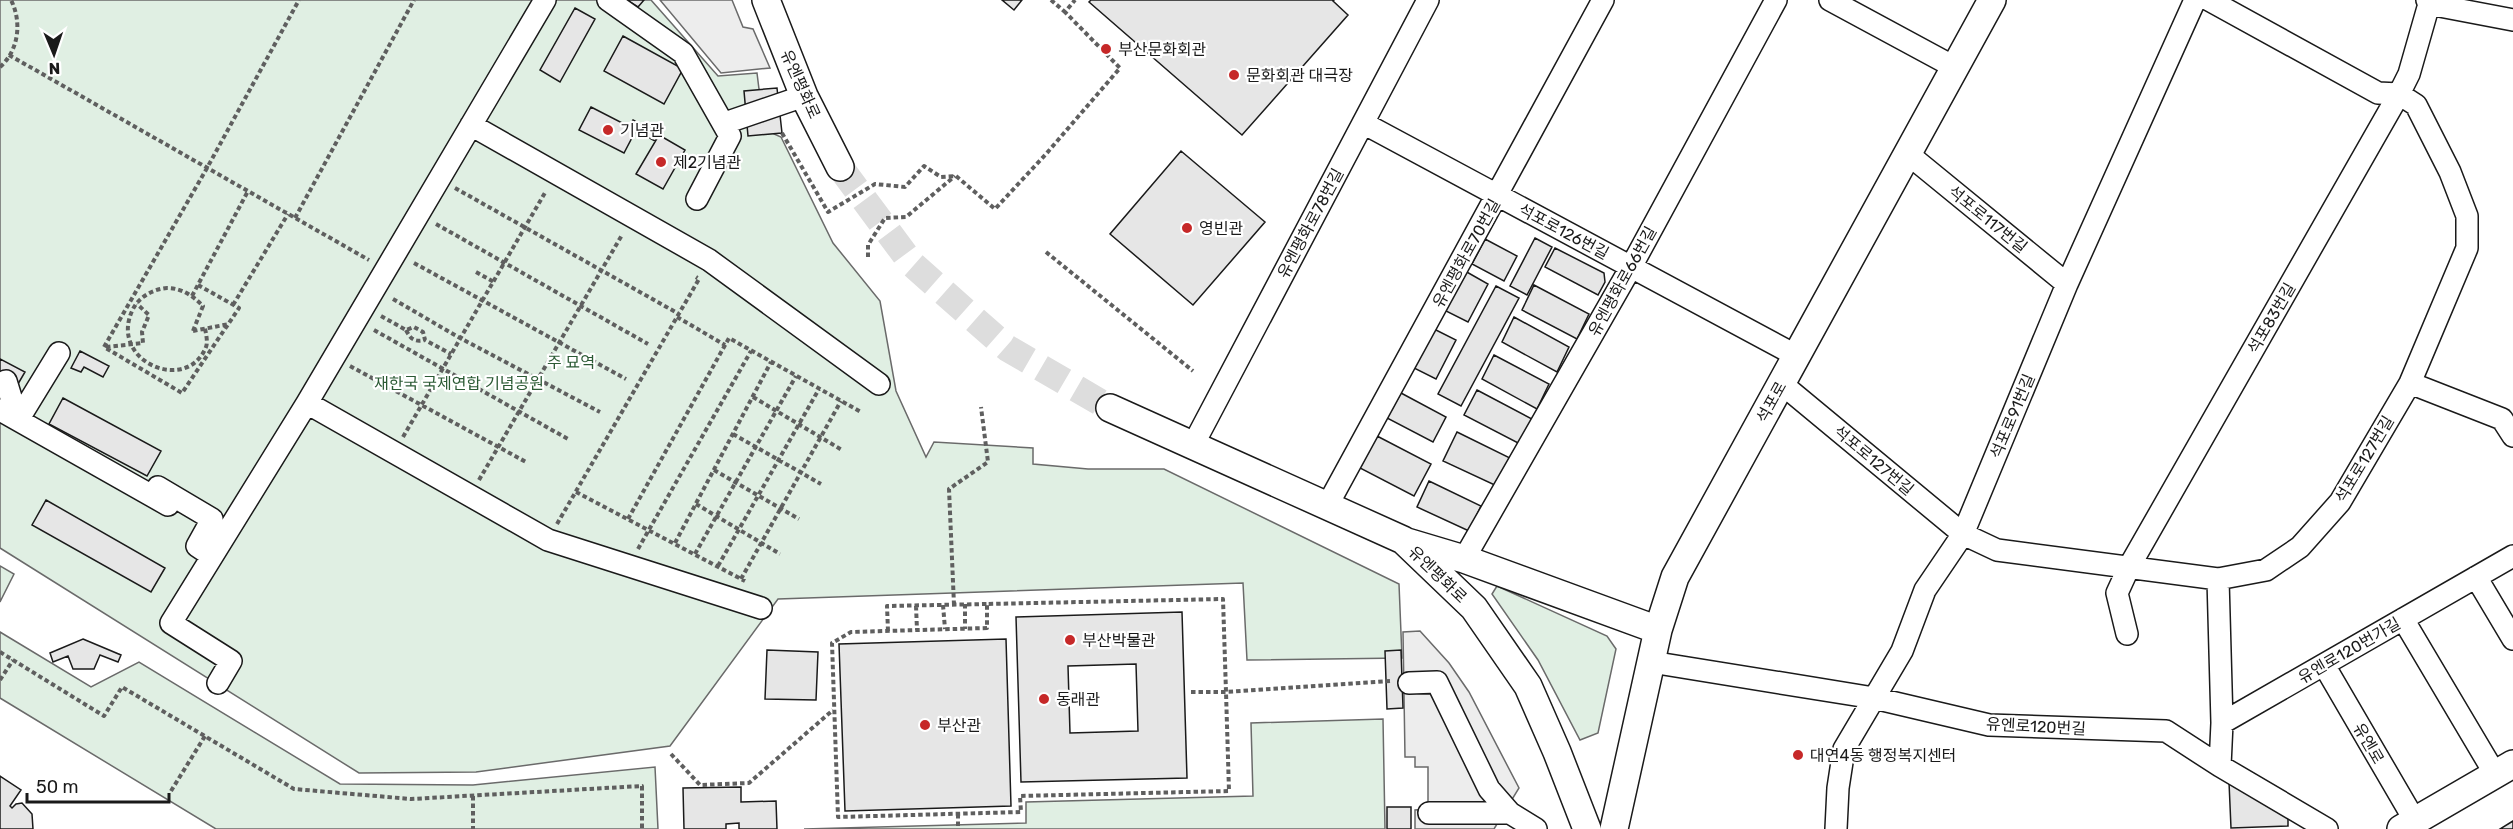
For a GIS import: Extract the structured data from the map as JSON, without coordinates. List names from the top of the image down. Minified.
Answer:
{"streets":{"main road":["유엔평화로","석포로","유엔로"],"street":["석포로117번길","유엔평화로78번길","석포로126번길","유엔평화로70번길","유엔평화로66번길","석포83번길","석포로91번길","석포로127번길","유엔로120번가길","유엔로120번길"]},"crossings":[["유엔평화로","유엔평화로78번길"],["유엔평화로","유엔평화로70번길"],["석포로117번길","석포로"],["석포로117번길","석포로91번길"],["유엔평화로78번길","석포로126번길"],["석포로126번길","유엔평화로70번길"],["석포로126번길","유엔평화로66번길"],["석포로126번길","석포로"],["석포83번길","석포로127번길"],["석포로","석포로127번길"],["석포로","유엔로120번길"],["석포로91번길","석포로127번길"],["석포로91번길","유엔로120번길"],["유엔로120번가길","유엔로"]],"parks":["주 묘역","재한국 국제연합 기념공원"],"places":["부산문화회관","문화회관 대극장","기념관","제2기념관","영빈관","부산박물관","동래관","부산관","대연4동 행정복지센터"],"scale_bar":"50 m","north":"bottom"}
